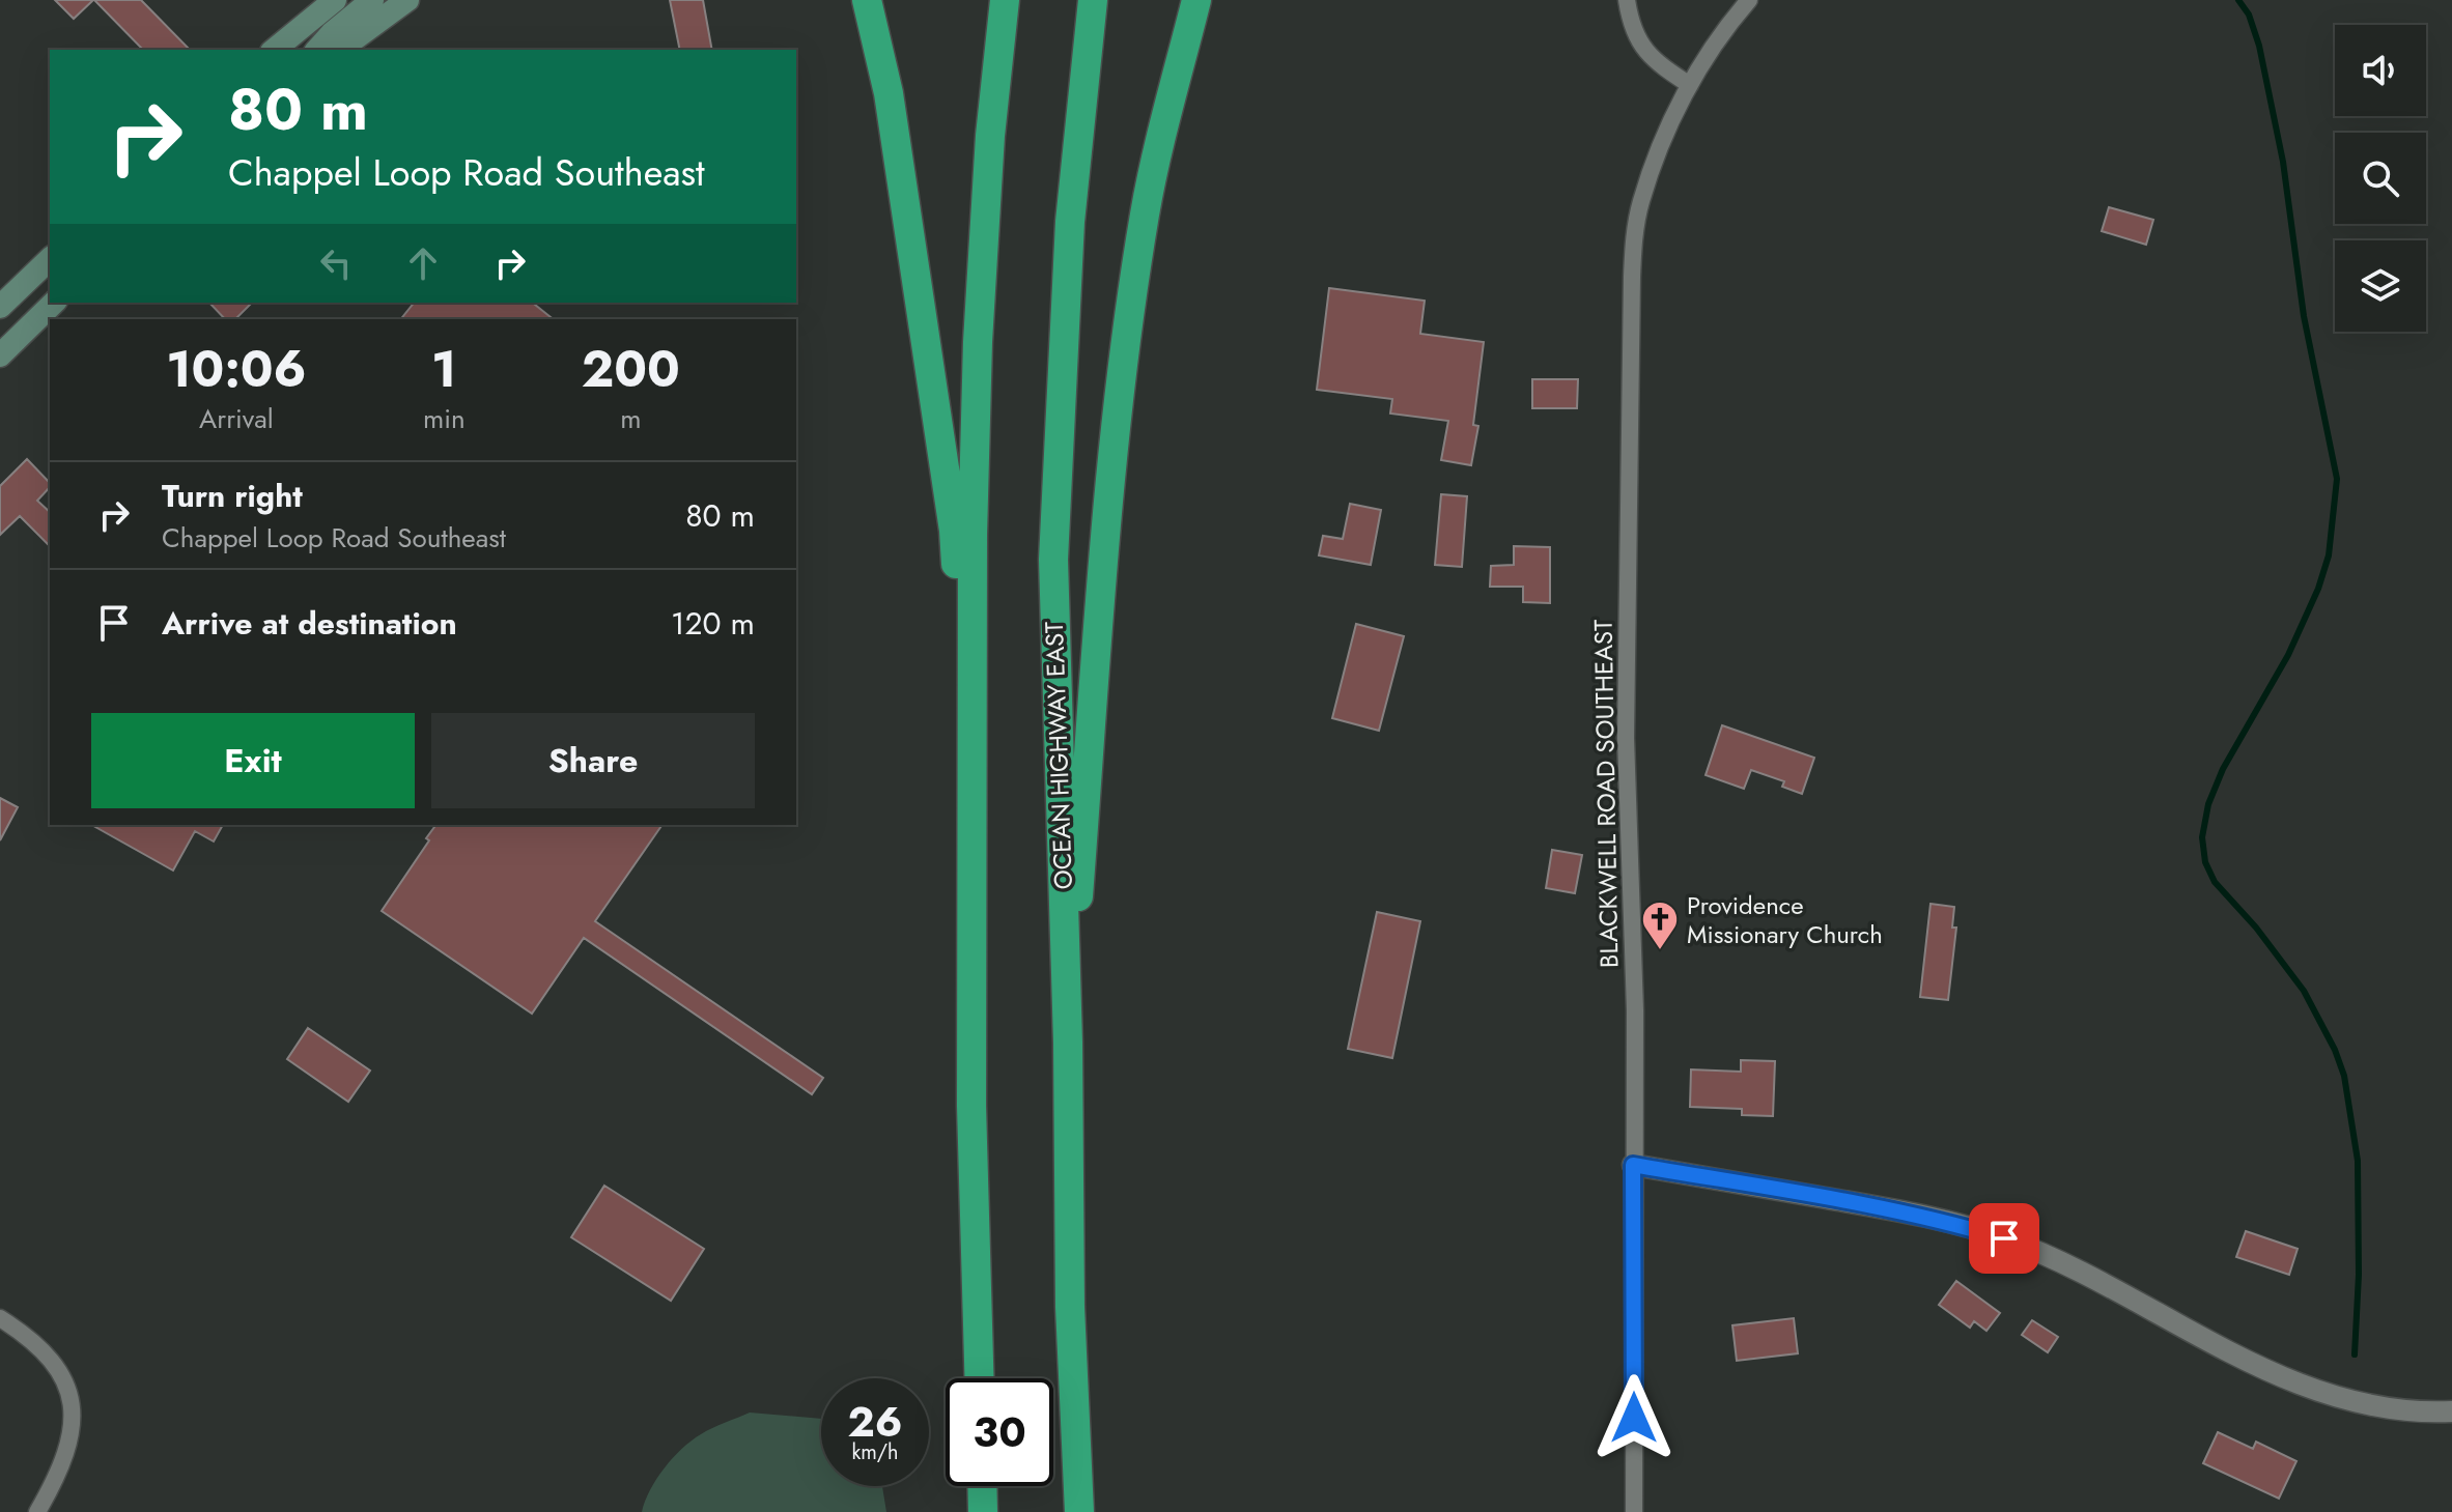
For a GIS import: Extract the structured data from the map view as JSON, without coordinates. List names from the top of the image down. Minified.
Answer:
{"streets":{"highway":["OCEAN HIGHWAY EAST"],"street":["BLACKWELL ROAD SOUTHEAST"]},"places":{"church":["Providence Missionary Church"]},"page":{"turn":["80 m","Chappel Loop Road Southeast"],"eta":["10:06","Arrival","1","min","200","m"],"list":[{"name":"Turn right","note":"Chappel Loop Road Southeast","value":"80 m"},{"name":"Arrive at destination","value":"120 m"}],"buttons":["Exit","Share"],"speed":"26 km/h","limit":"30"}}
